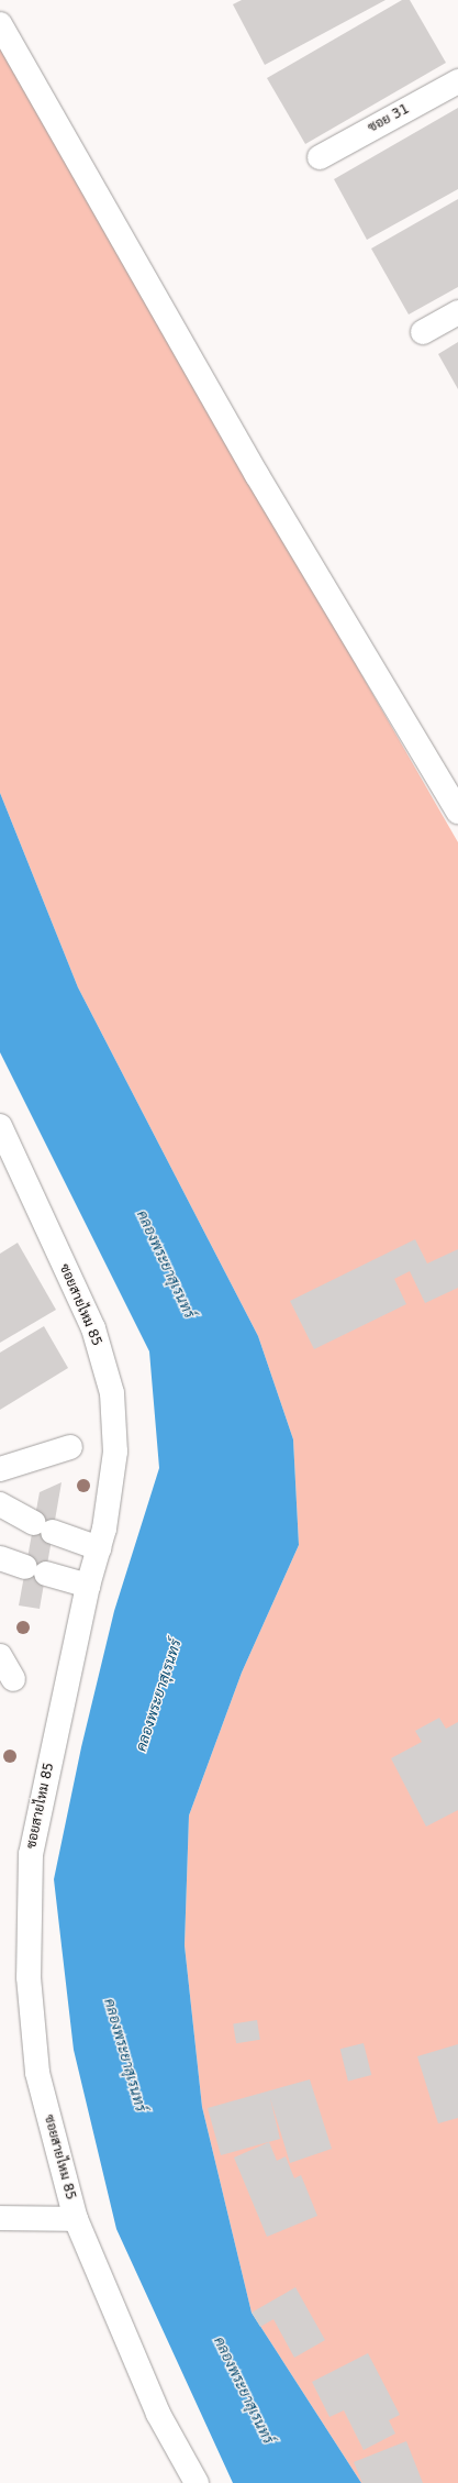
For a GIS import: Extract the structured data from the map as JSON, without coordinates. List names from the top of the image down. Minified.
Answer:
{"streets":{"street":["ซอย 31","ซอยสายไหม 85"]},"water":["คลองพระยาสุเรนทร์"]}
